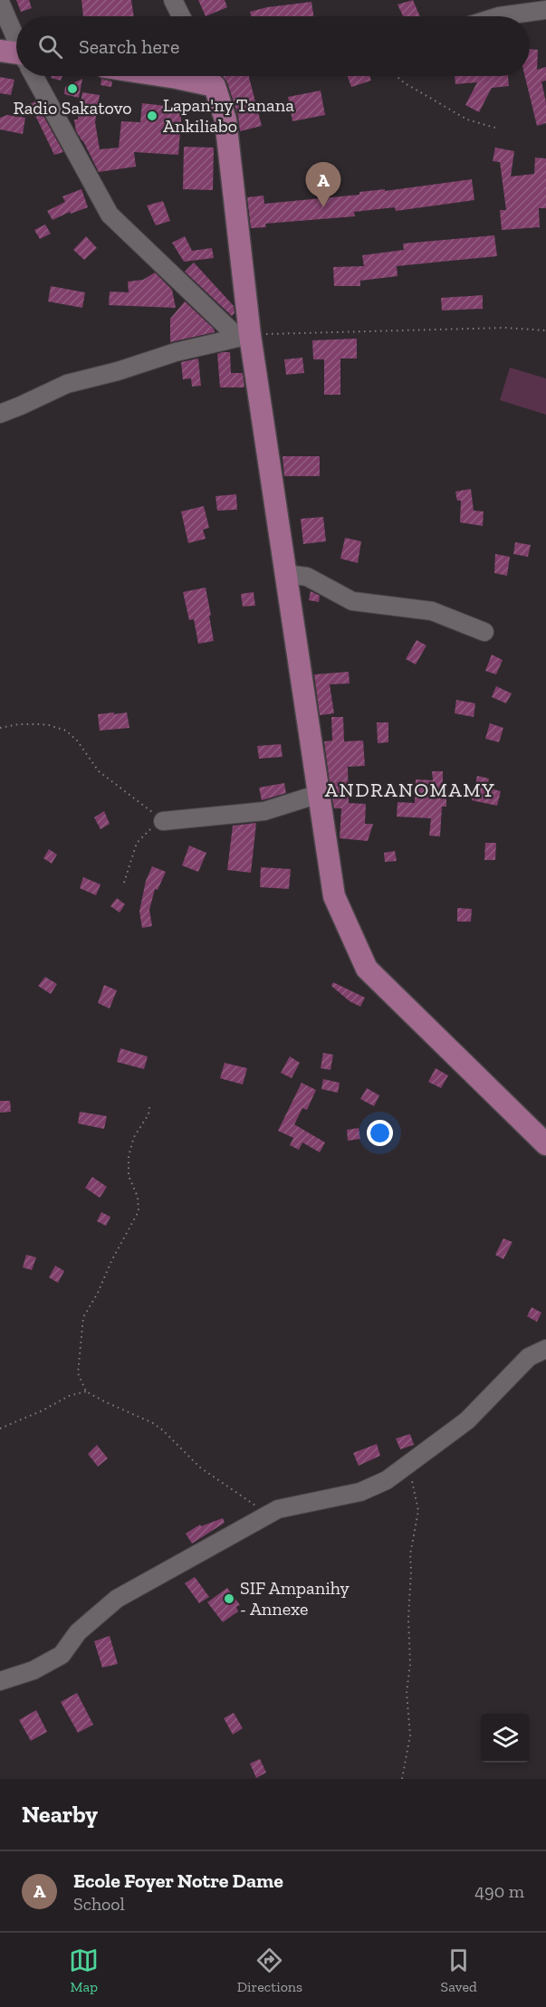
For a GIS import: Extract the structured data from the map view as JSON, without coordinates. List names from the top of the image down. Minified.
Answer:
{"districts":["ANDRANOMAMY"],"places":["Radio Sakatovo","Lapan'ny Tanana Ankiliabo","SIF Ampanihy - Annexe"],"page":{"search":"Search here","pins":"A","heading":"Nearby","list":[{"mark":"A","name":"Ecole Foyer Notre Dame","note":"School","value":"490 m"}],"nav":["Map","Directions","Saved"]}}
